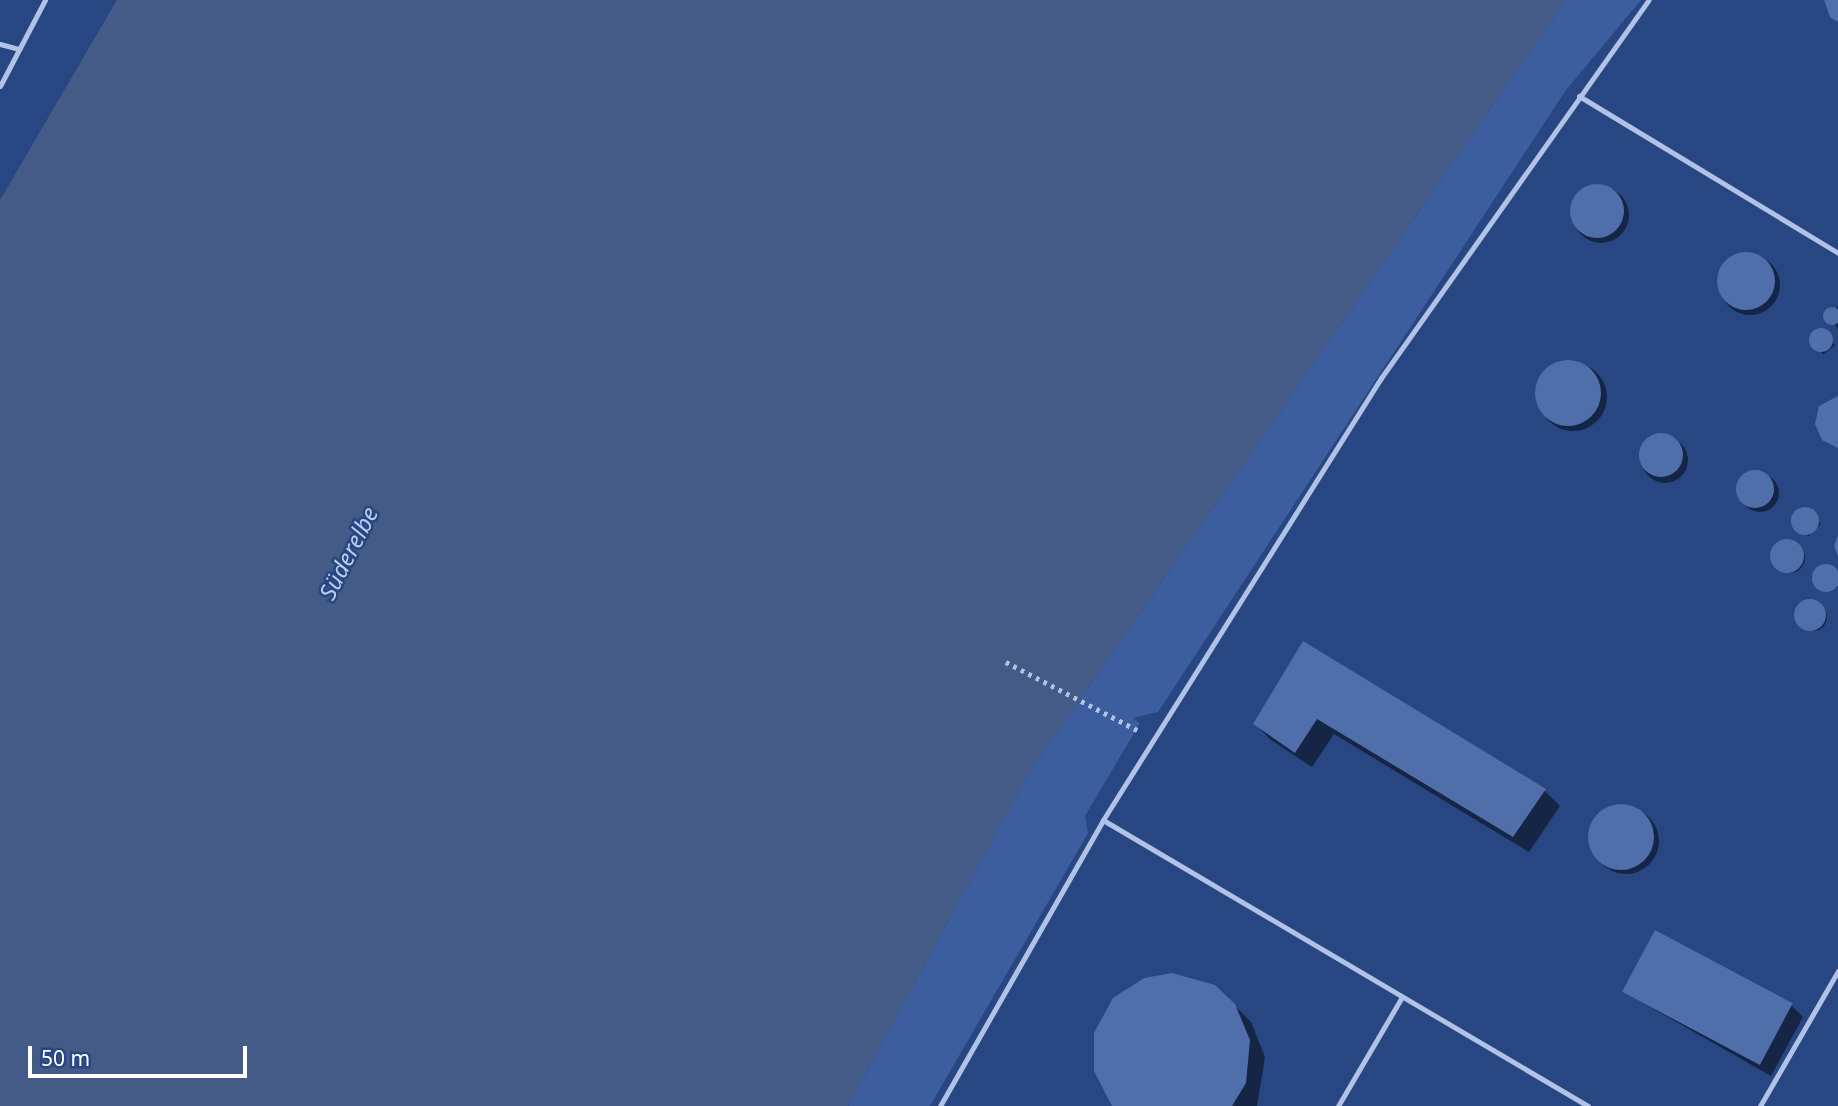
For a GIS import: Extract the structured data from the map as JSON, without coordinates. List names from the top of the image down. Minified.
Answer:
{"water":["Süderelbe"],"scale_bar":"50 m"}
